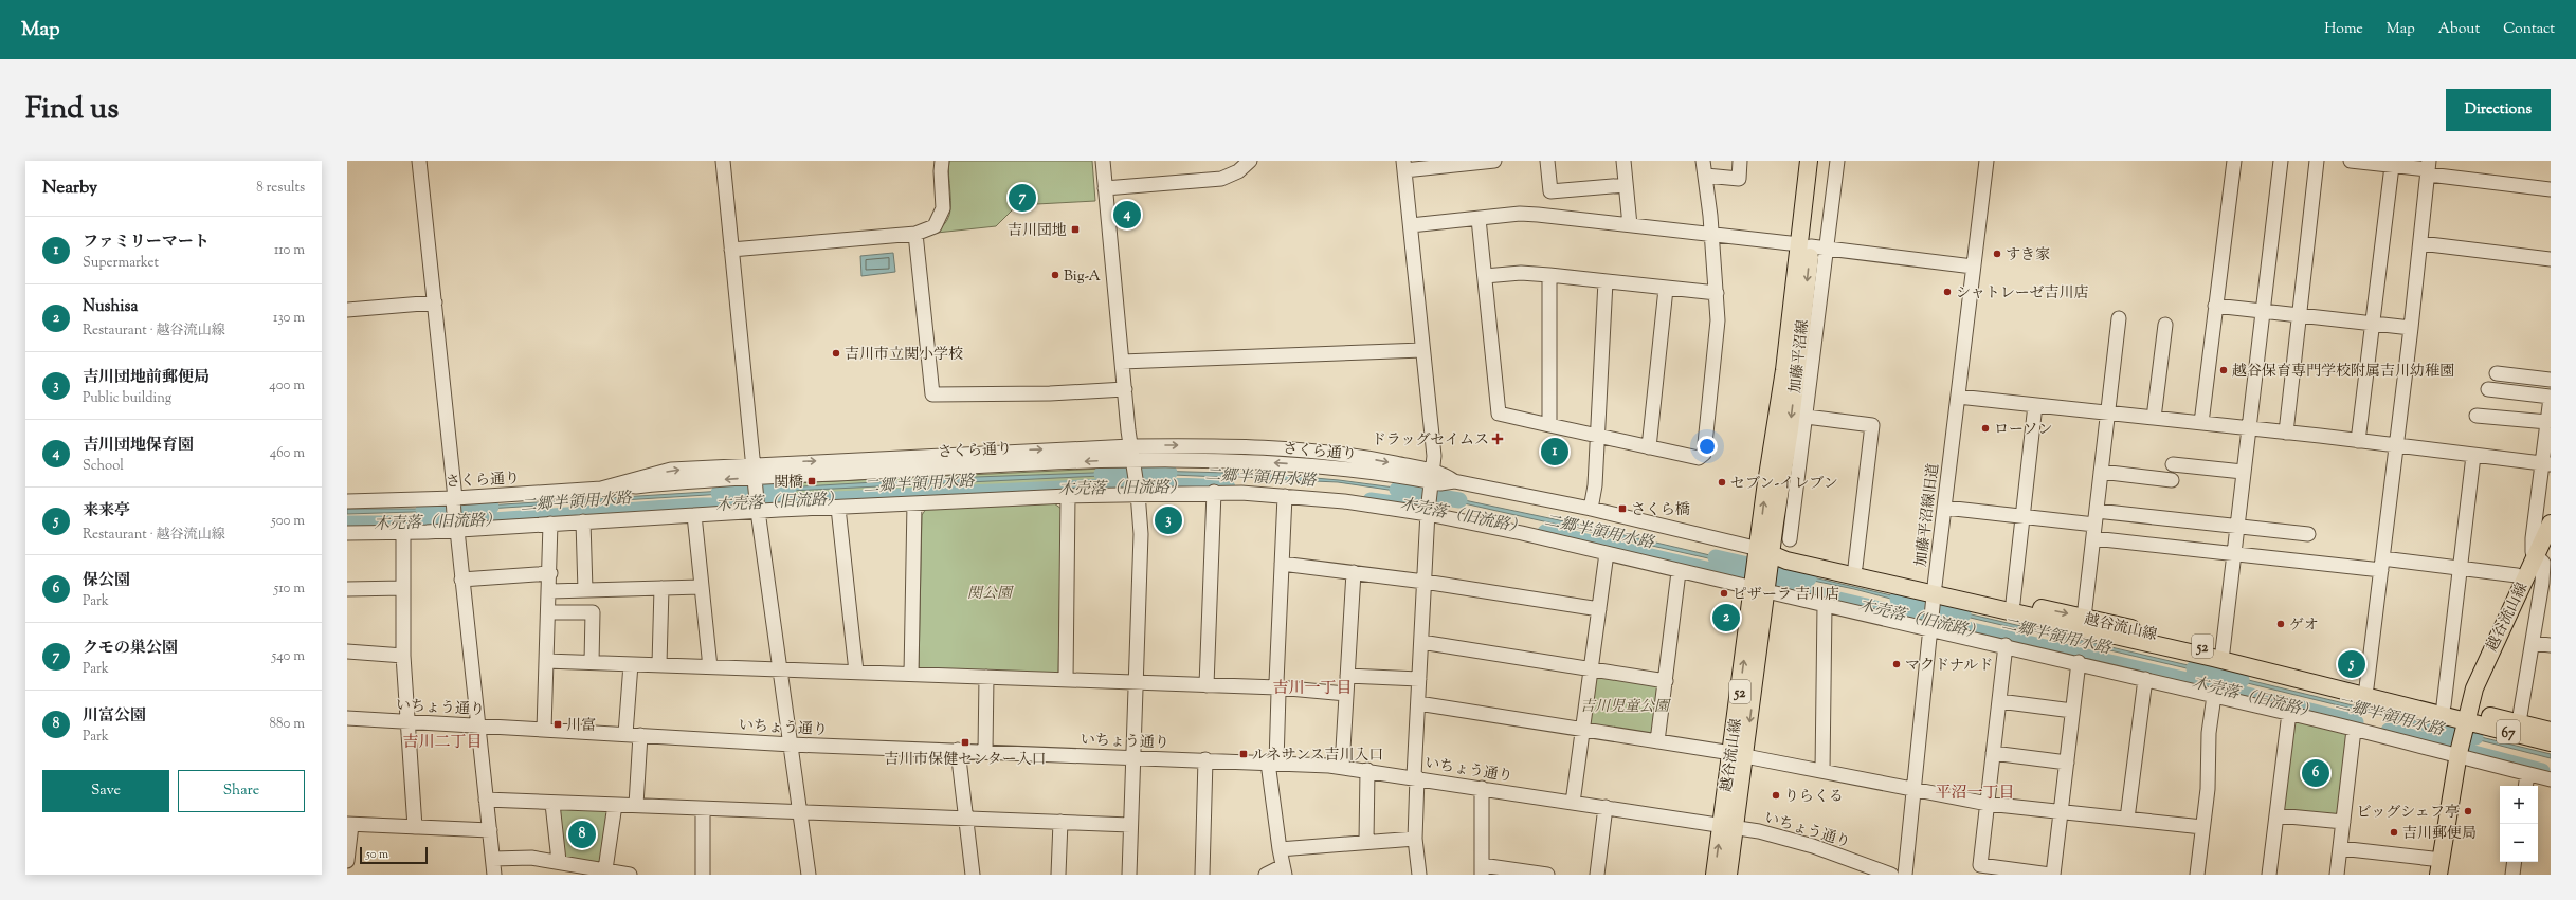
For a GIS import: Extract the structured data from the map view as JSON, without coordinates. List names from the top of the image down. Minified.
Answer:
{"streets":{"main road":["加藤平沼線","越谷流山線","52","67"],"street":["さくら通り","加藤平沼線旧道","いちょう通り"]},"crossings":[["加藤平沼線","さくら通り"],["加藤平沼線","越谷流山線"],["さくら通り","越谷流山線"],["加藤平沼線旧道","越谷流山線"],["越谷流山線","いちょう通り"],["越谷流山線","67"]],"districts":["吉川一丁目","吉川二丁目","平沼一丁目"],"water":["二郷半領用水路","木売落（旧流路）"],"parks":["関公園","吉川児童公園"],"places":{"transit":["吉川団地","関橋","さくら橋","川富","吉川市保健センター入口","ルネサンス吉川入口"],"other":["すき家","Big-A","シャトレーゼ吉川店","吉川市立関小学校","越谷保育専門学校附属吉川幼稚園","ローソン","セブン-イレブン","ピザーラ 吉川店","ゲオ","マクドナルド","りらくる","ビッグシェフ亭","吉川郵便局"],"health":["ドラッグセイムス"]},"scale_bar":"50 m","page":{"header":"Map","nav":["Home","Map","About","Contact"],"title":"Find us","buttons":["Directions",["Save","Share"]],"heading":["Nearby","8 results"],"pins":["7","4","1","3","2","5","6","8"],"list":[{"mark":"1","name":"ファミリーマート","note":"Supermarket","value":"110 m"},{"mark":"2","name":"Nushisa","note":"Restaurant · 越谷流山線","value":"130 m"},{"mark":"3","name":"吉川団地前郵便局","note":"Public building","value":"400 m"},{"mark":"4","name":"吉川団地保育園","note":"School","value":"460 m"},{"mark":"5","name":"来来亭","note":"Restaurant · 越谷流山線","value":"500 m"},{"mark":"6","name":"保公園","note":"Park","value":"510 m"},{"mark":"7","name":"クモの巣公園","note":"Park","value":"540 m"},{"mark":"8","name":"川富公園","note":"Park","value":"880 m"}],"map_buttons":["+","−"],"scale":"50 m"}}
